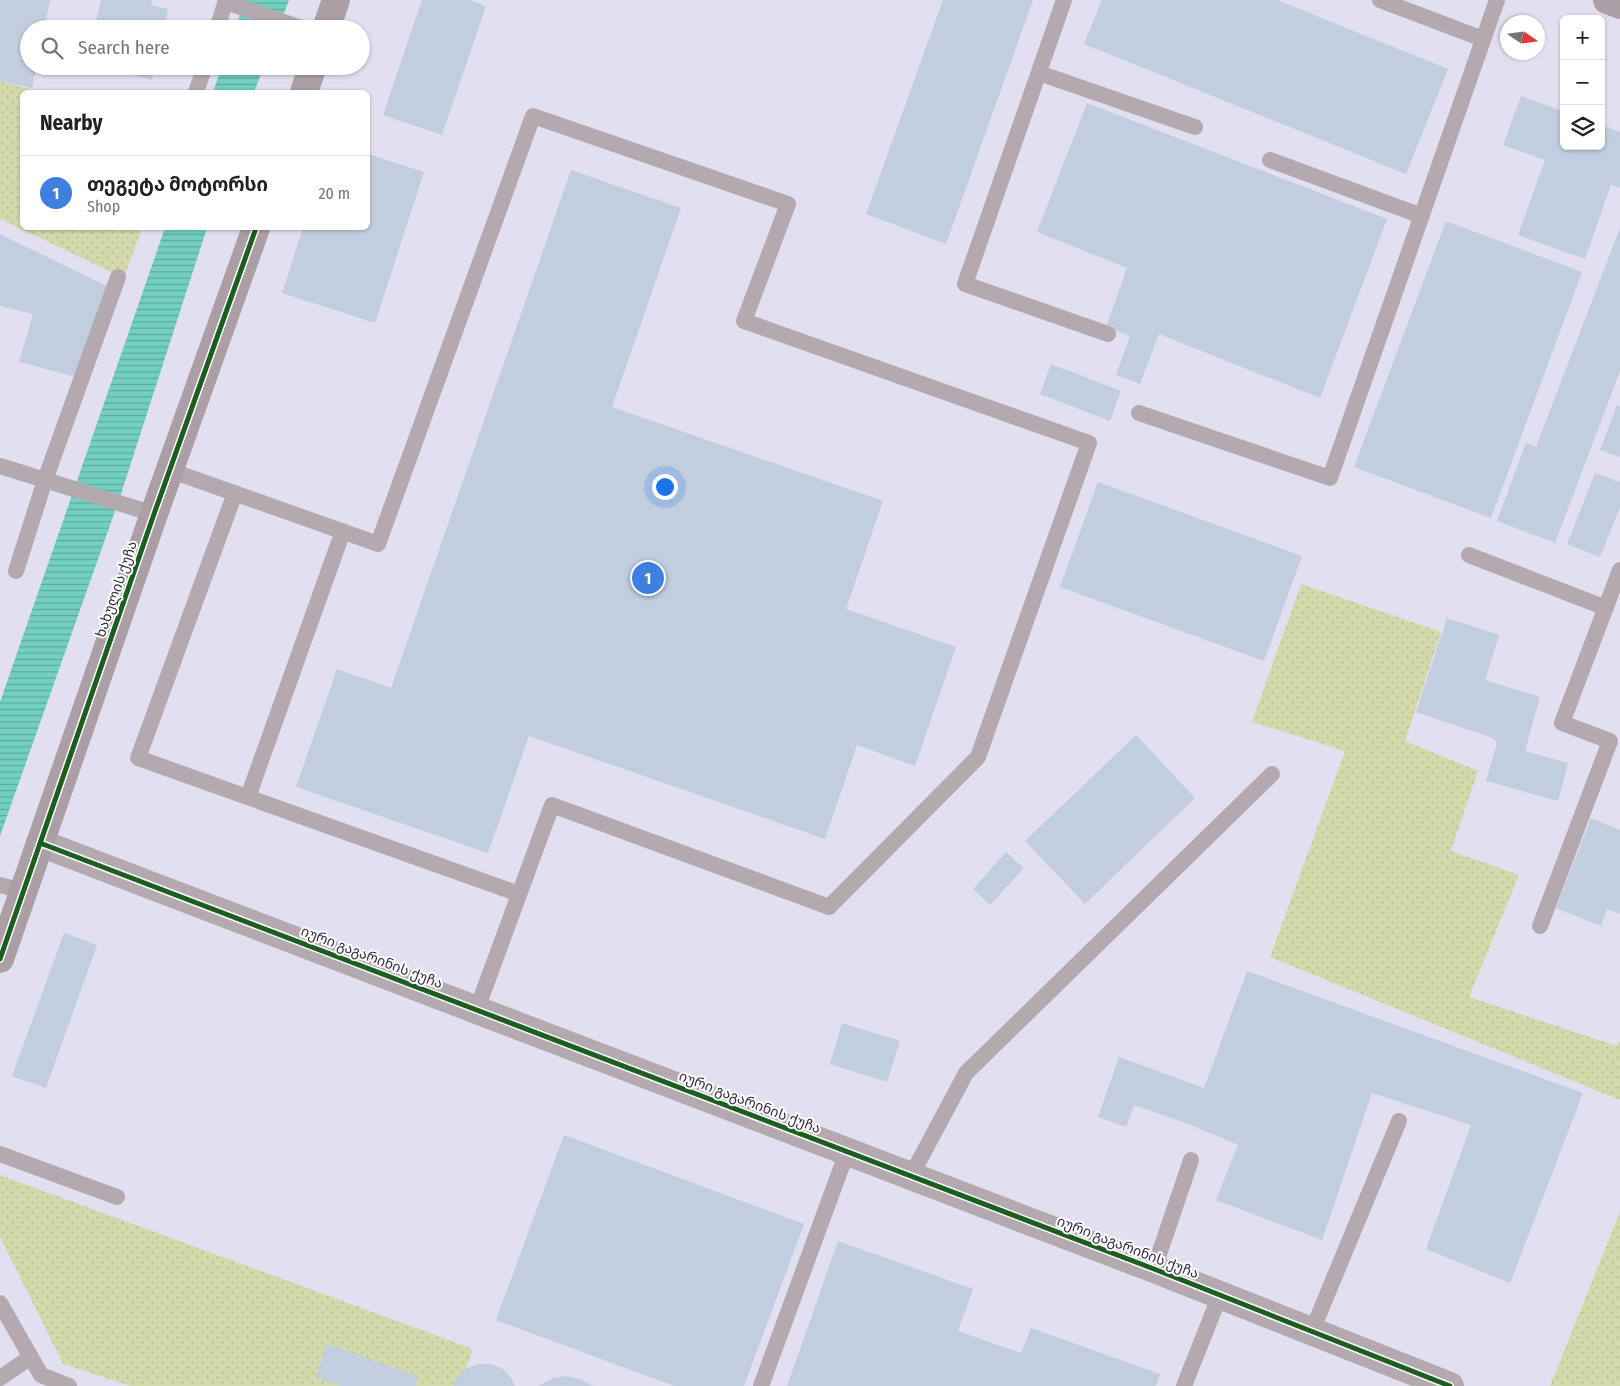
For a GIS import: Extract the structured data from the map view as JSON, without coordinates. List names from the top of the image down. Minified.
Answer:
{"streets":{"street":["ხახულის ქუჩა","იური გაგარინის ქუჩა"]},"crossings":[["ხახულის ქუჩა","იური გაგარინის ქუჩა"]],"north":"right","page":{"map_buttons":["+","−"],"search":"Search here","heading":"Nearby","list":[{"mark":"1","name":"თეგეტა მოტორსი","note":"Shop","value":"20 m"}],"pins":"1"}}
